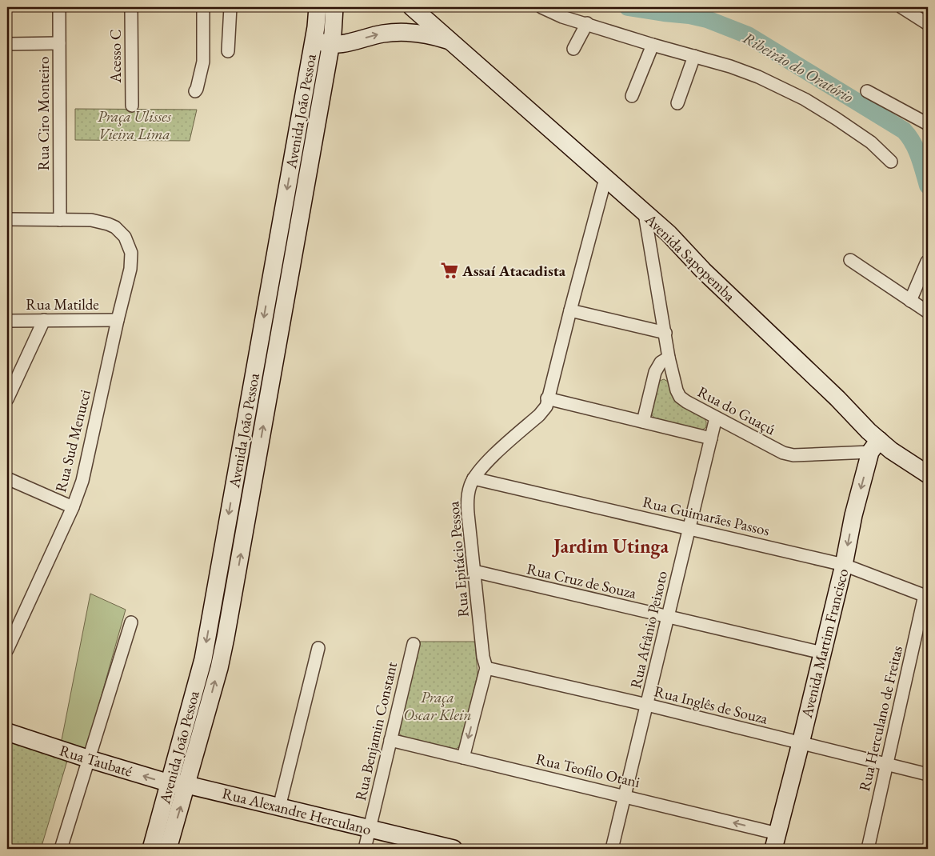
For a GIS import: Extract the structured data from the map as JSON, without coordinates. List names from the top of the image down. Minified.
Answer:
{"streets":{"main road":["Avenida João Pessoa","Avenida Sapopemba","Avenida Martim Francisco","Rua Taubaté","Rua Alexandre Herculano"],"street":["Acesso C","Rua Ciro Monteiro","Rua Matilde","Rua do Guaçú","Rua Sud Menucci","Rua Guimarães Passos","Rua Epitácio Pessoa","Rua Cruz de Souza","Rua Afrânio Peixoto","Rua Inglês de Souza","Rua Herculano de Freitas","Rua Benjamin Constant","Rua Teofilo Otani"]},"crossings":[["Avenida João Pessoa","Avenida Sapopemba"],["Avenida João Pessoa","Rua Taubaté"],["Avenida João Pessoa","Rua Alexandre Herculano"],["Rua Ciro Monteiro","Rua Sud Menucci"],["Avenida Sapopemba","Rua do Guaçú"],["Avenida Sapopemba","Rua Epitácio Pessoa"],["Avenida Sapopemba","Avenida Martim Francisco"],["Rua Matilde","Rua Sud Menucci"],["Rua do Guaçú","Rua Afrânio Peixoto"],["Rua do Guaçú","Avenida Martim Francisco"],["Rua Guimarães Passos","Rua Epitácio Pessoa"],["Rua Guimarães Passos","Rua Afrânio Peixoto"],["Rua Guimarães Passos","Avenida Martim Francisco"],["Rua Guimarães Passos","Rua Herculano de Freitas"],["Rua Epitácio Pessoa","Rua Cruz de Souza"],["Rua Epitácio Pessoa","Rua Inglês de Souza"],["Rua Epitácio Pessoa","Rua Teofilo Otani"],["Rua Cruz de Souza","Rua Afrânio Peixoto"],["Rua Cruz de Souza","Avenida Martim Francisco"],["Rua Afrânio Peixoto","Rua Inglês de Souza"],["Rua Afrânio Peixoto","Rua Teofilo Otani"],["Avenida Martim Francisco","Rua Inglês de Souza"],["Avenida Martim Francisco","Rua Teofilo Otani"],["Rua Inglês de Souza","Rua Herculano de Freitas"],["Rua Benjamin Constant","Rua Teofilo Otani"],["Rua Benjamin Constant","Rua Alexandre Herculano"],["Rua Taubaté","Rua Alexandre Herculano"]],"one_way":["Rua Taubaté","Rua Teofilo Otani"],"districts":["Jardim Utinga"],"water":["Ribeirão do Oratório"],"parks":["Praça Ulisses Vieira Lima","Praça Oscar Klein"],"places":{"supermarket":["Assaí Atacadista"]}}
